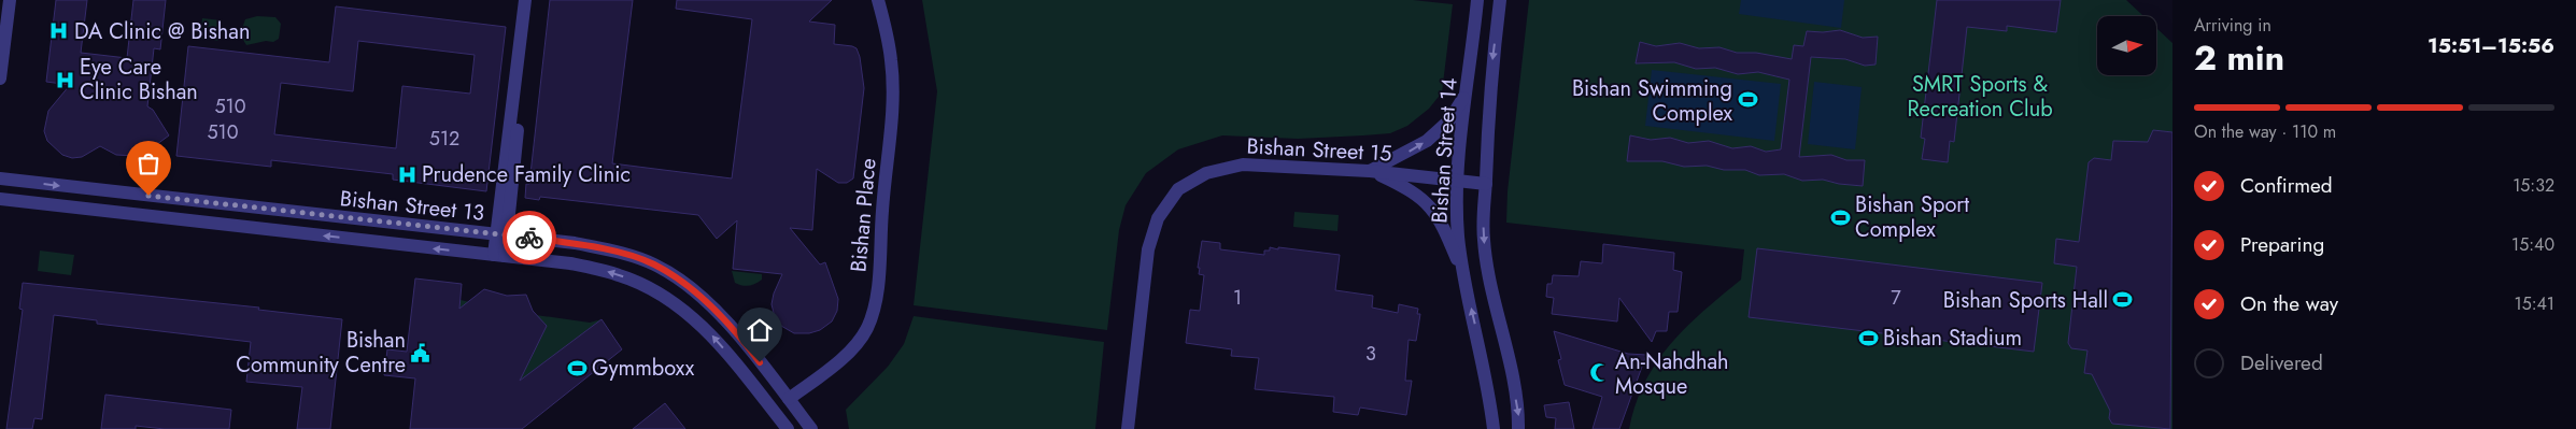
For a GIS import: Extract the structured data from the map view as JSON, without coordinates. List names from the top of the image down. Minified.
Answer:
{"streets":{"street":["Bishan Street 15","Bishan Street 14","Bishan Street 13","Bishan Place"]},"crossings":[["Bishan Street 15","Bishan Street 14"],["Bishan Street 13","Bishan Place"]],"parks":["SMRT Sports & Recreation Club"],"places":{"hospital":["DA Clinic @ Bishan","Eye Care Clinic Bishan","Prudence Family Clinic"],"sports":["Bishan Swimming Complex","Bishan Sport Complex","Bishan Sports Hall","Bishan Stadium","Gymmboxx"],"public building":["Bishan Community Centre"],"mosque":["An-Nahdhah Mosque"]},"house_numbers":["510","510","512","1","7","3"],"north":"right","page":{"heading":["2 min","Arriving in","15:51–15:56"],"bar":"On the way · 110 m","list":[["Confirmed","15:32"],["Preparing","15:40"],["On the way","15:41"],"Delivered"]}}
